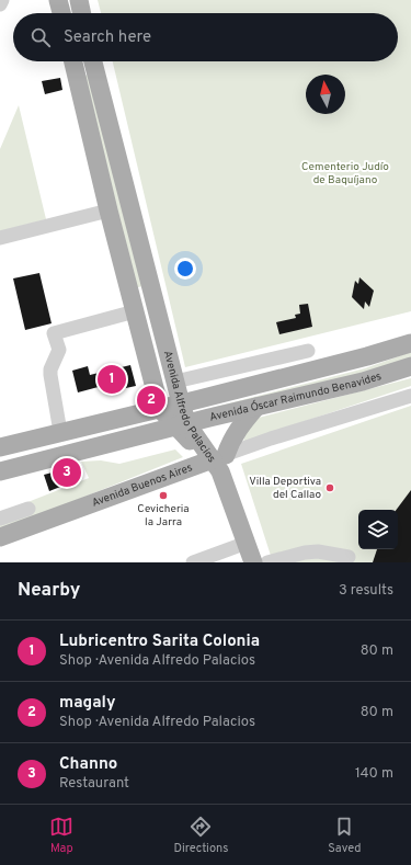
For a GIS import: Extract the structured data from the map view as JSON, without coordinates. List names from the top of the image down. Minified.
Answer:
{"streets":{"main road":["Avenida Óscar Raimundo Benavides","Avenida Alfredo Palacios","Avenida Buenos Aires"]},"crossings":[["Avenida Óscar Raimundo Benavides","Avenida Alfredo Palacios"],["Avenida Alfredo Palacios","Avenida Buenos Aires"]],"parks":["Cementerio Judío de Baquíjano"],"places":["Villa Deportiva del Callao","Cevicheria la Jarra"],"north":"top","page":{"search":"Search here","pins":["1","2","3"],"heading":["Nearby","3 results"],"list":[{"mark":"1","name":"Lubricentro Sarita Colonia","note":"Shop · Avenida Alfredo Palacios","value":"80 m"},{"mark":"2","name":"magaly","note":"Shop · Avenida Alfredo Palacios","value":"80 m"},{"mark":"3","name":"Channo","note":"Restaurant","value":"140 m"}],"nav":["Map","Directions","Saved"]}}
